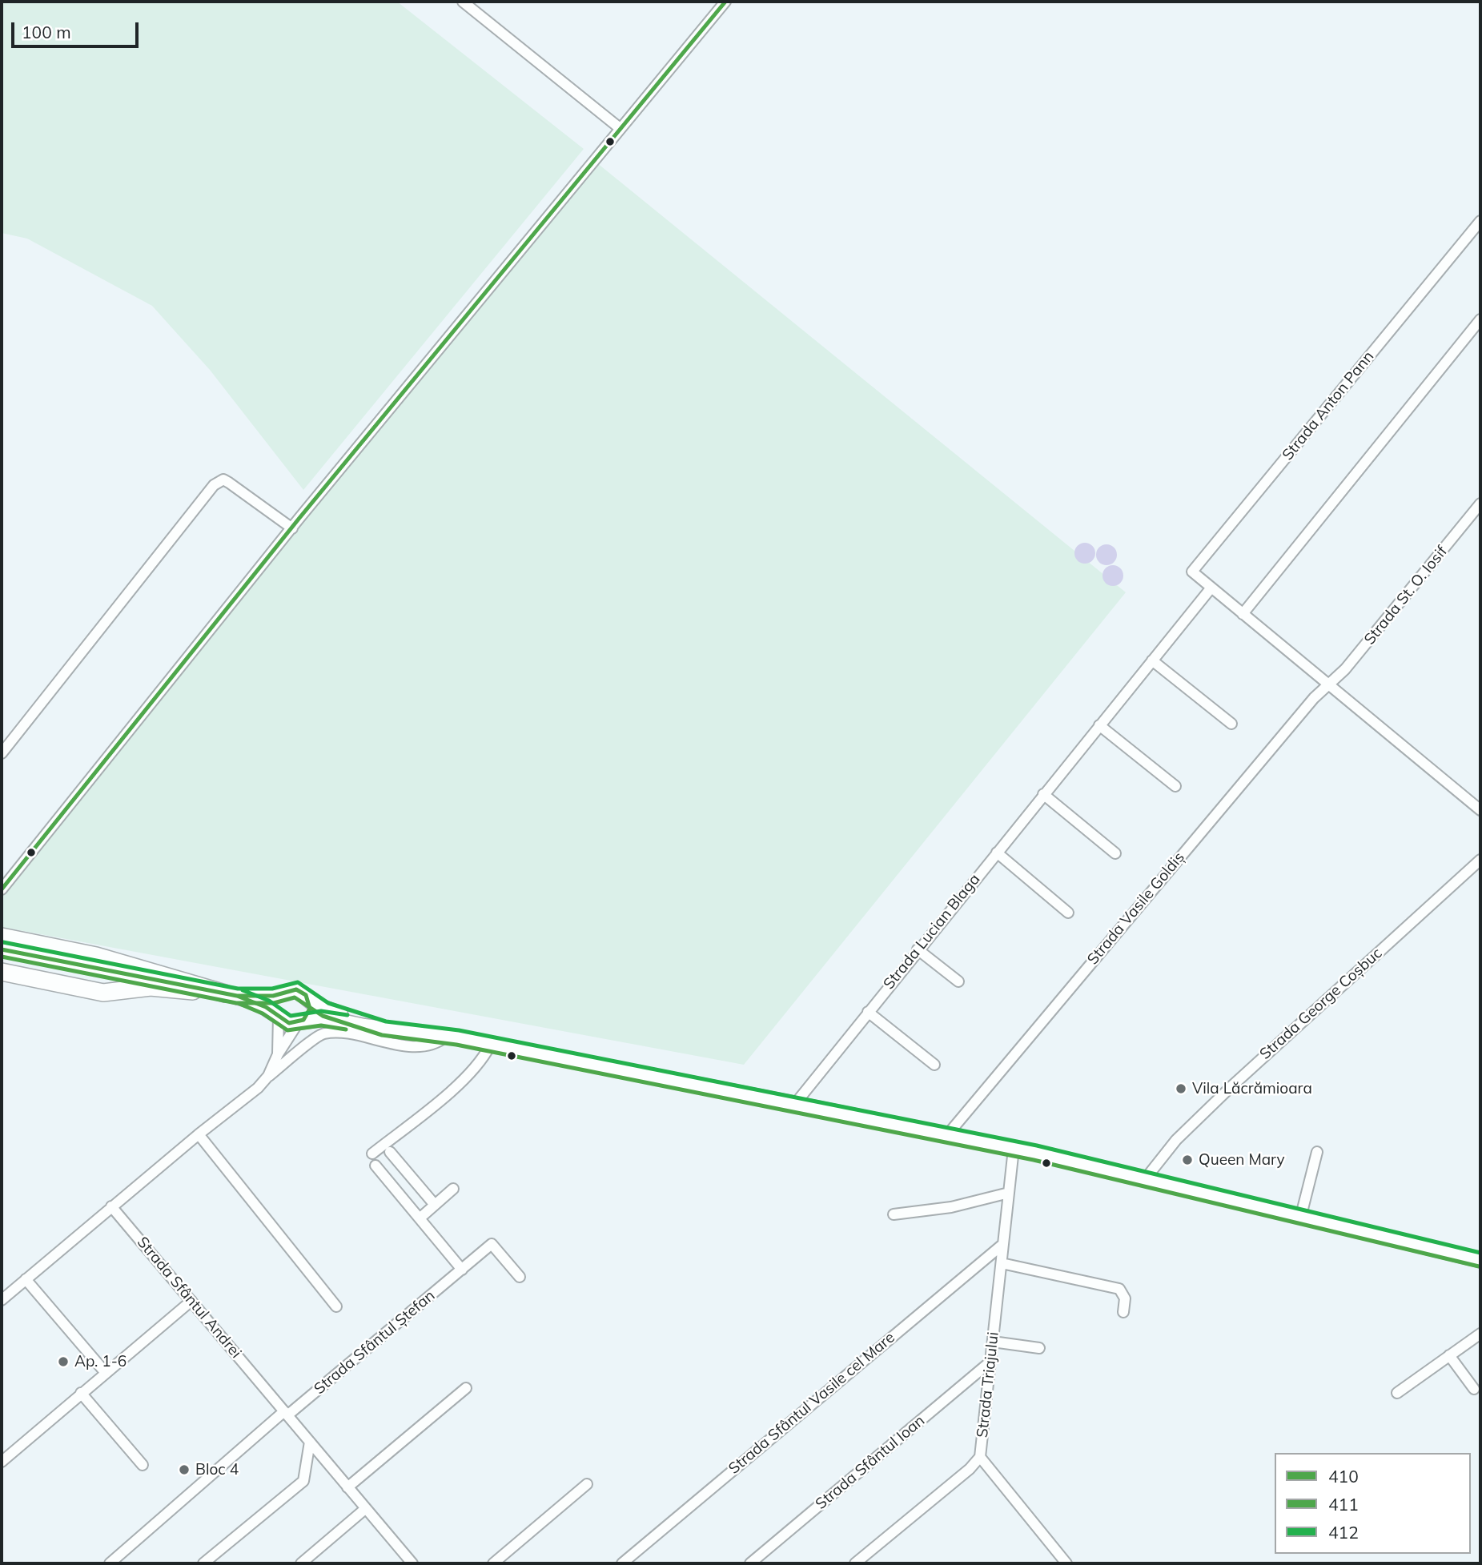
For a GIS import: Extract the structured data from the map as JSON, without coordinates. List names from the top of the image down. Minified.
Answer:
{"streets":{"street":["Strada Anton Pann","Strada St. O. Iosif","Strada Vasile Goldiș","Strada Lucian Blaga","Strada George Coșbuc","Strada Sfântul Andrei","Strada Sfântul Ștefan","Strada Triajului","Strada Sfântul Vasile cel Mare","Strada Sfântul Ioan"]},"crossings":[["Strada Anton Pann","Strada Lucian Blaga"],["Strada St. O. Iosif","Strada Vasile Goldiș"],["Strada Sfântul Andrei","Strada Sfântul Ștefan"],["Strada Triajului","Strada Sfântul Vasile cel Mare"],["Strada Triajului","Strada Sfântul Ioan"]],"places":["Vila Lăcrămioara","Queen Mary","Ap. 1-6","Bloc 4"],"lines":["transit line 410","transit line 412","transit line 411"],"legend":["410","411","412"],"scale_bar":"100 m"}
